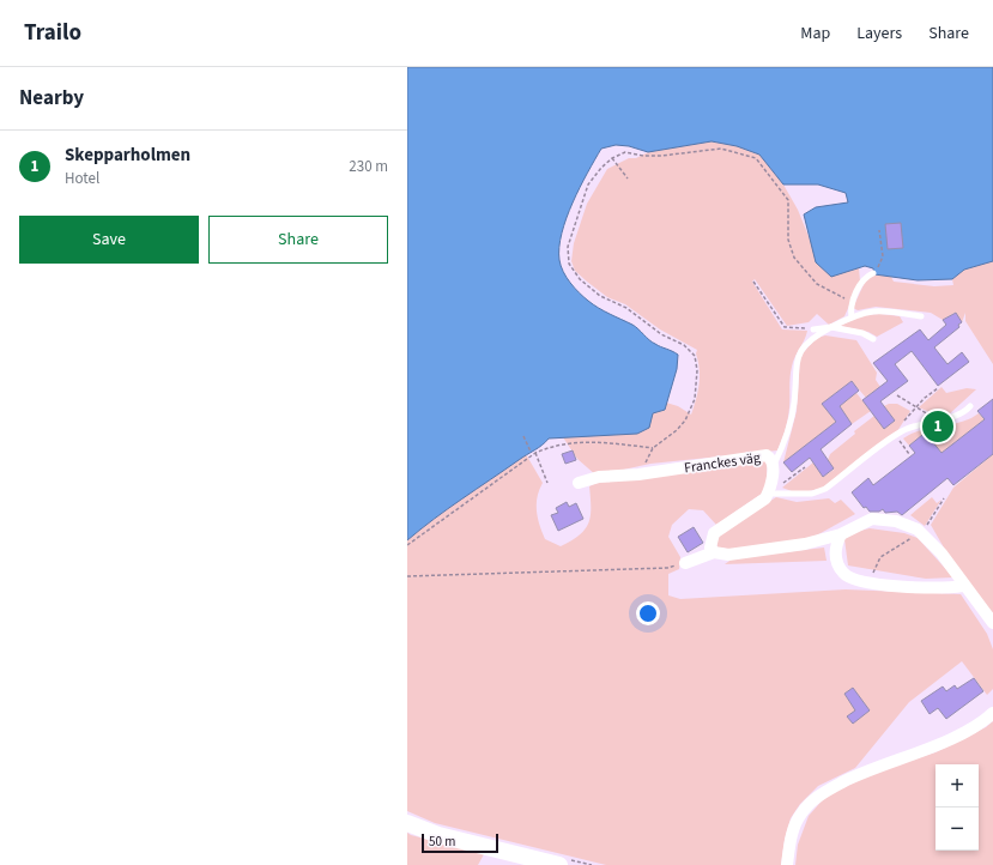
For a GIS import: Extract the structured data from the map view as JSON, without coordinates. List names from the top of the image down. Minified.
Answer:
{"streets":{"street":["Franckes väg"]},"scale_bar":"50 m","page":{"header":"Trailo","nav":["Map","Layers","Share"],"heading":"Nearby","list":[{"mark":"1","name":"Skepparholmen","note":"Hotel","value":"230 m"}],"buttons":["Save","Share"],"pins":"1","map_buttons":["+","−"],"scale":"50 m"}}
